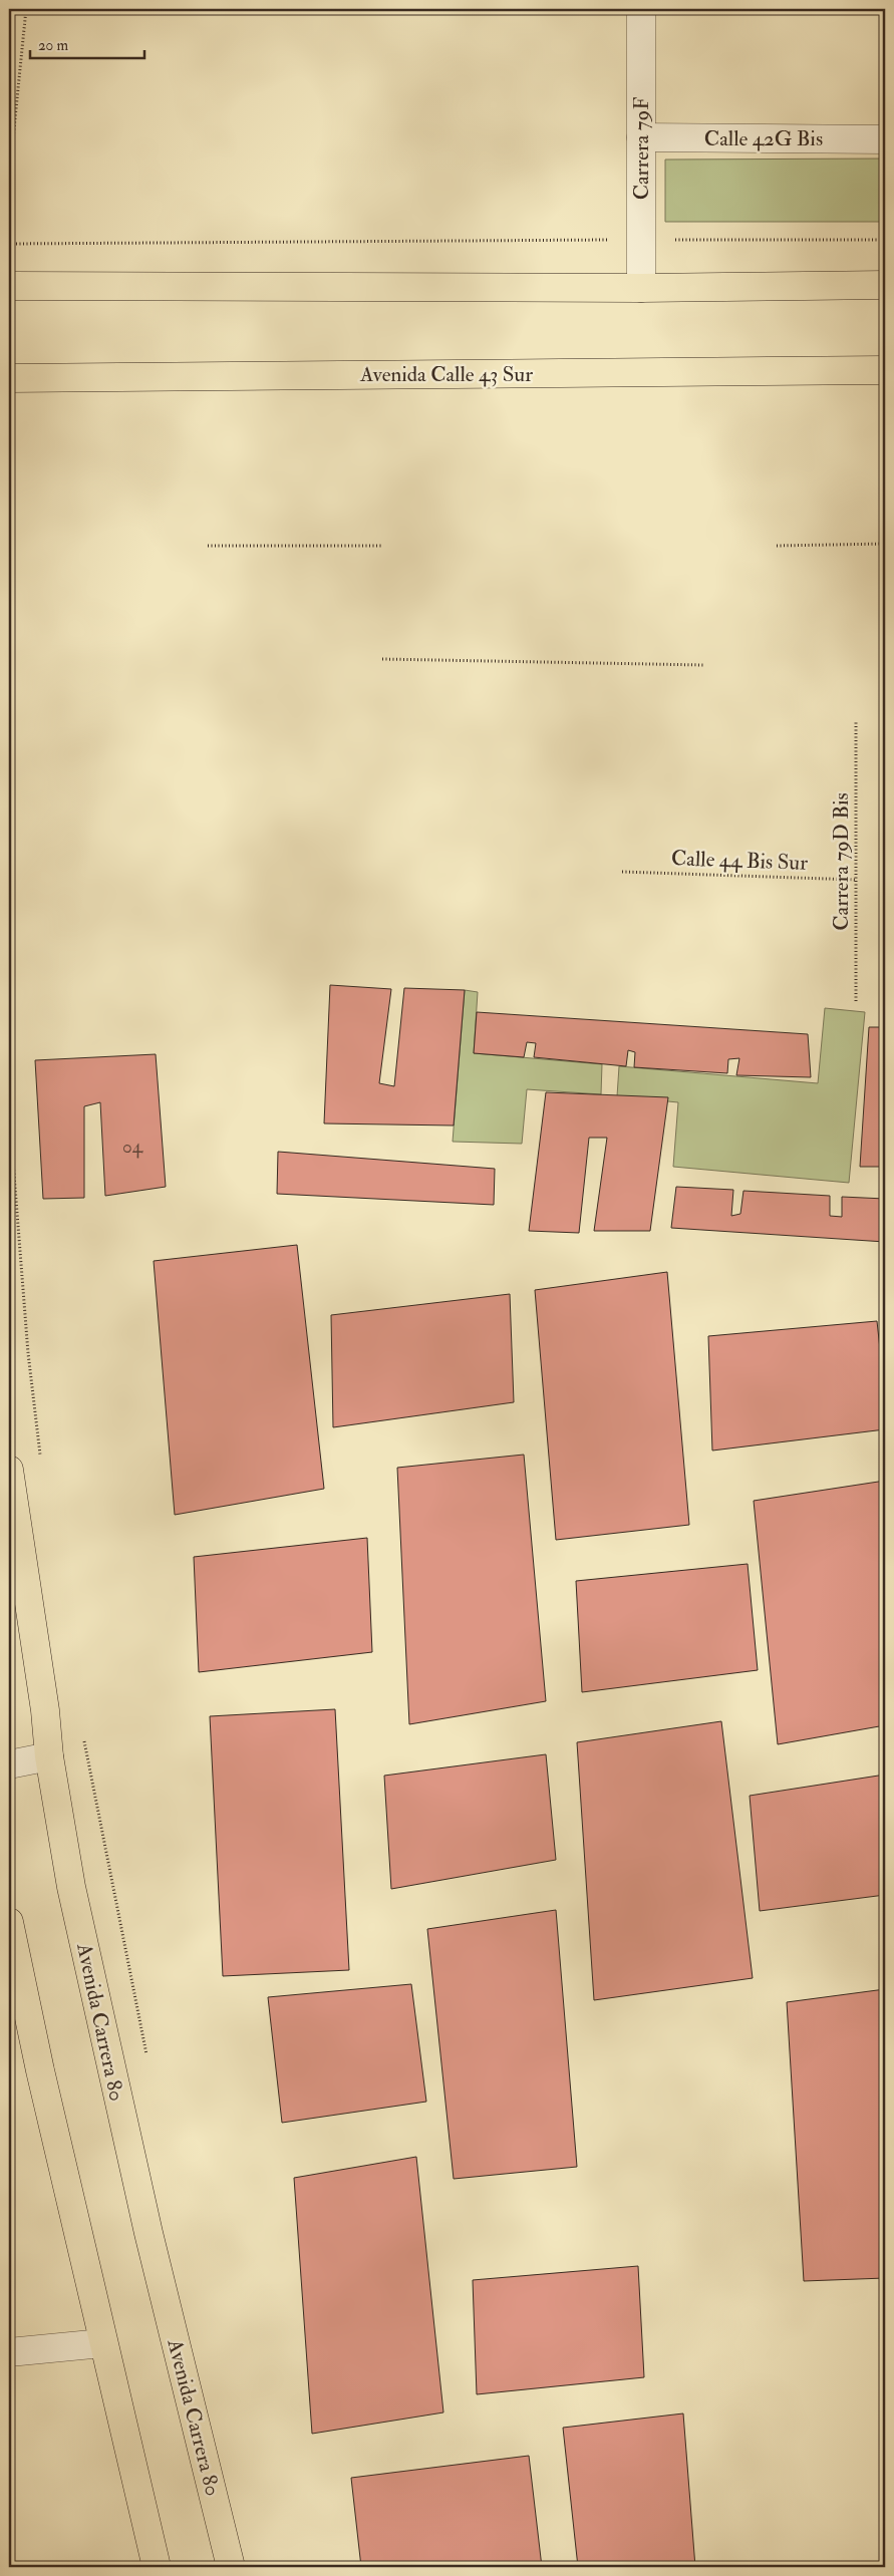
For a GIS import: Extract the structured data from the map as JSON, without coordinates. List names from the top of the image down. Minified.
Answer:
{"streets":{"main road":["Avenida Calle 43 Sur","Avenida Carrera 80"],"street":["Calle 42G Bis","Carrera 79F"],"path":["Calle 44 Bis Sur","Carrera 79D Bis"]},"crossings":[["Calle 42G Bis","Carrera 79F"],["Calle 44 Bis Sur","Carrera 79D Bis"]],"house_numbers":["04"],"scale_bar":"20 m"}
